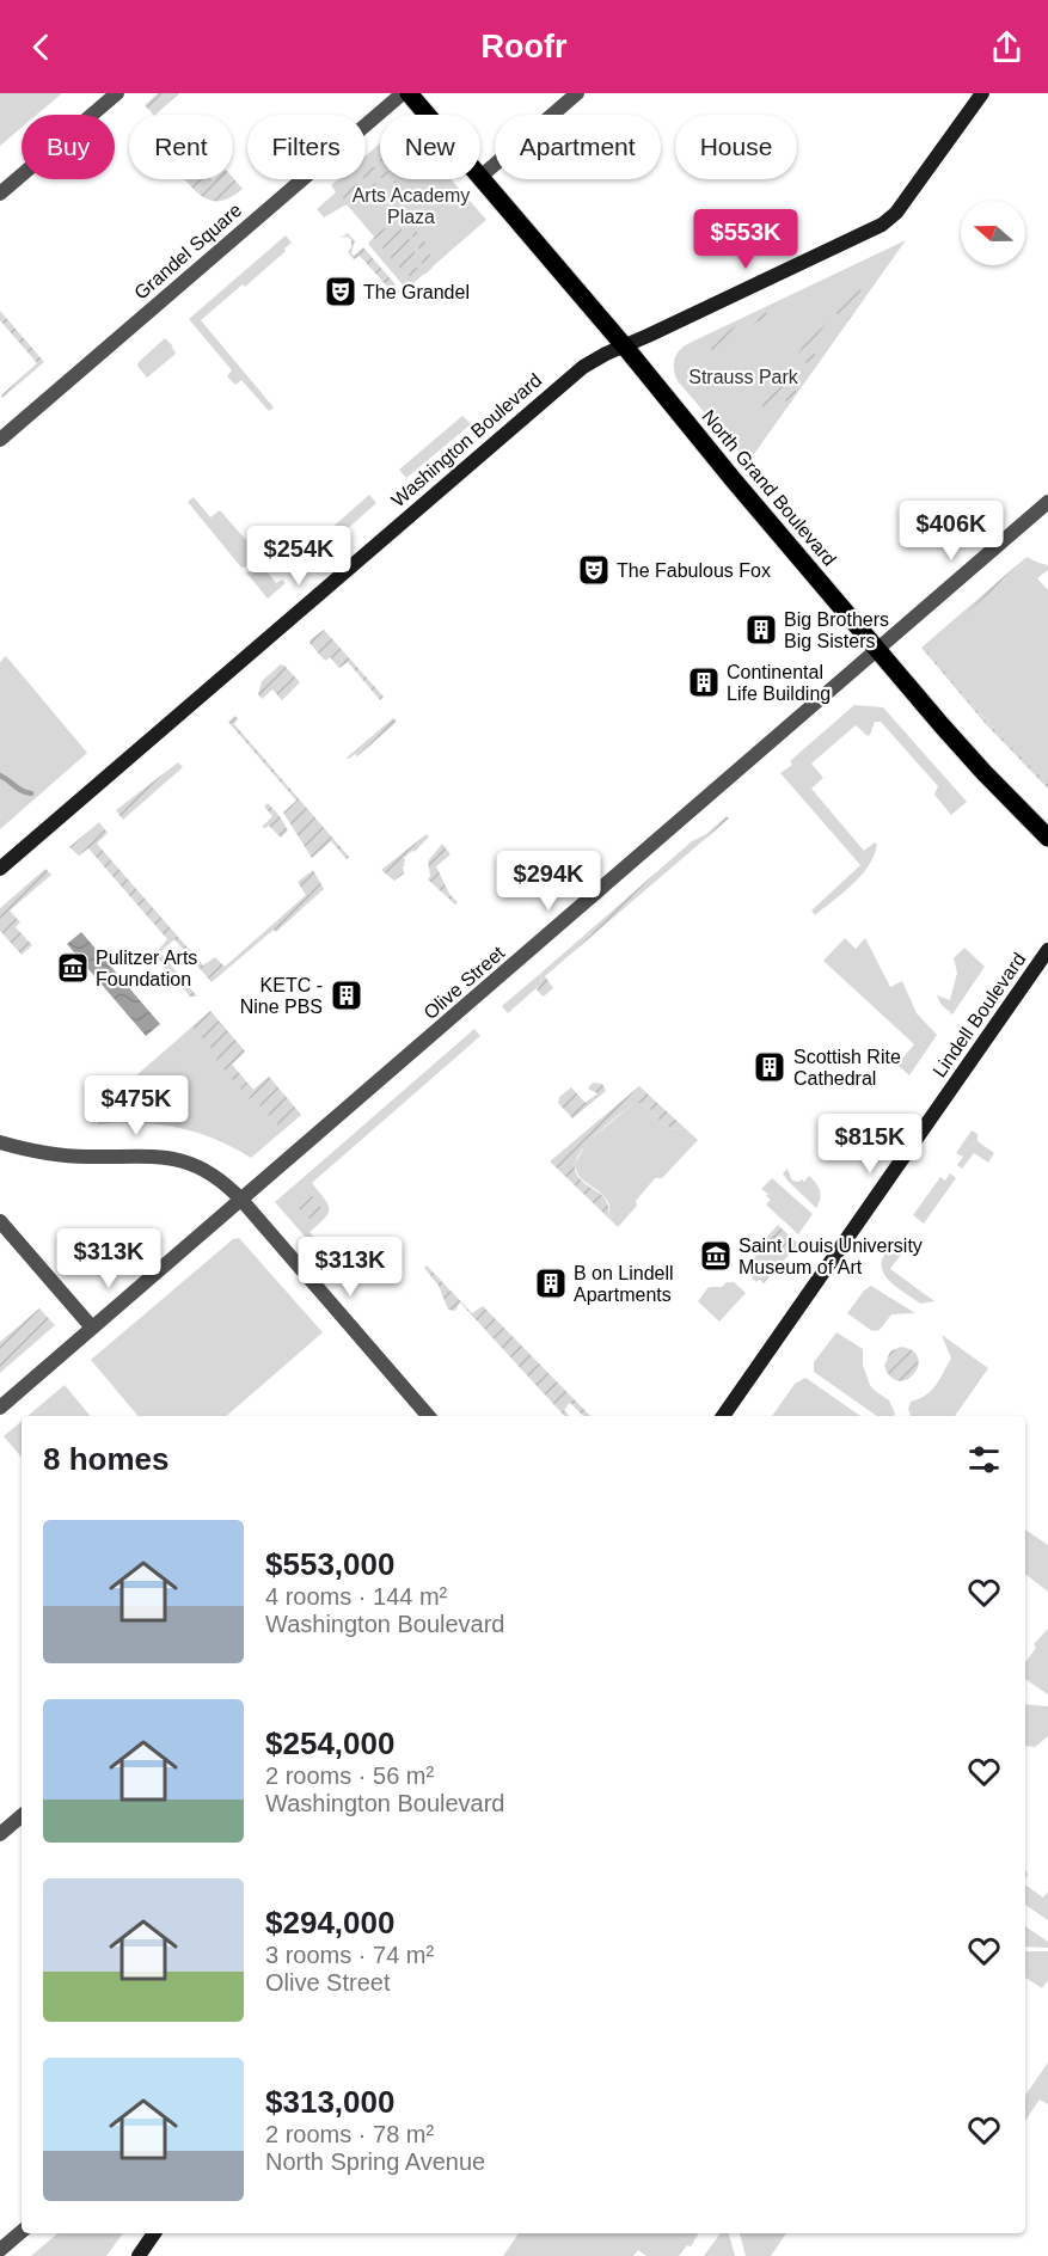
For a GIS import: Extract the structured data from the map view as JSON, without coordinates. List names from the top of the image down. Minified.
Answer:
{"streets":{"main road":["Washington Boulevard","North Grand Boulevard","Lindell Boulevard"],"street":["Grandel Square","Olive Street"]},"crossings":[["Washington Boulevard","North Grand Boulevard"],["North Grand Boulevard","Olive Street"]],"parks":["Arts Academy Plaza","Strauss Park"],"places":{"theatre":["The Grandel","The Fabulous Fox"],"building":["Big Brothers Big Sisters","Continental Life Building","KETC - Nine PBS","Scottish Rite Cathedral","B on Lindell Apartments"],"museum":["Pulitzer Arts Foundation","Saint Louis University Museum of Art"]},"north":"left","page":{"header":"Roofr","chip":["Buy","Rent","Filters","New","Apartment","House"],"price":["$553K","$406K","$254K","$294K","$475K","$815K","$313K","$313K"],"heading":"8 homes","list":[{"name":"$553,000","note":"4 rooms · 144 m² · Washington Boulevard"},{"name":"$254,000","note":"2 rooms · 56 m² · Washington Boulevard"},{"name":"$294,000","note":"3 rooms · 74 m² · Olive Street"},{"name":"$313,000","note":"2 rooms · 78 m² · North Spring Avenue"}]}}
